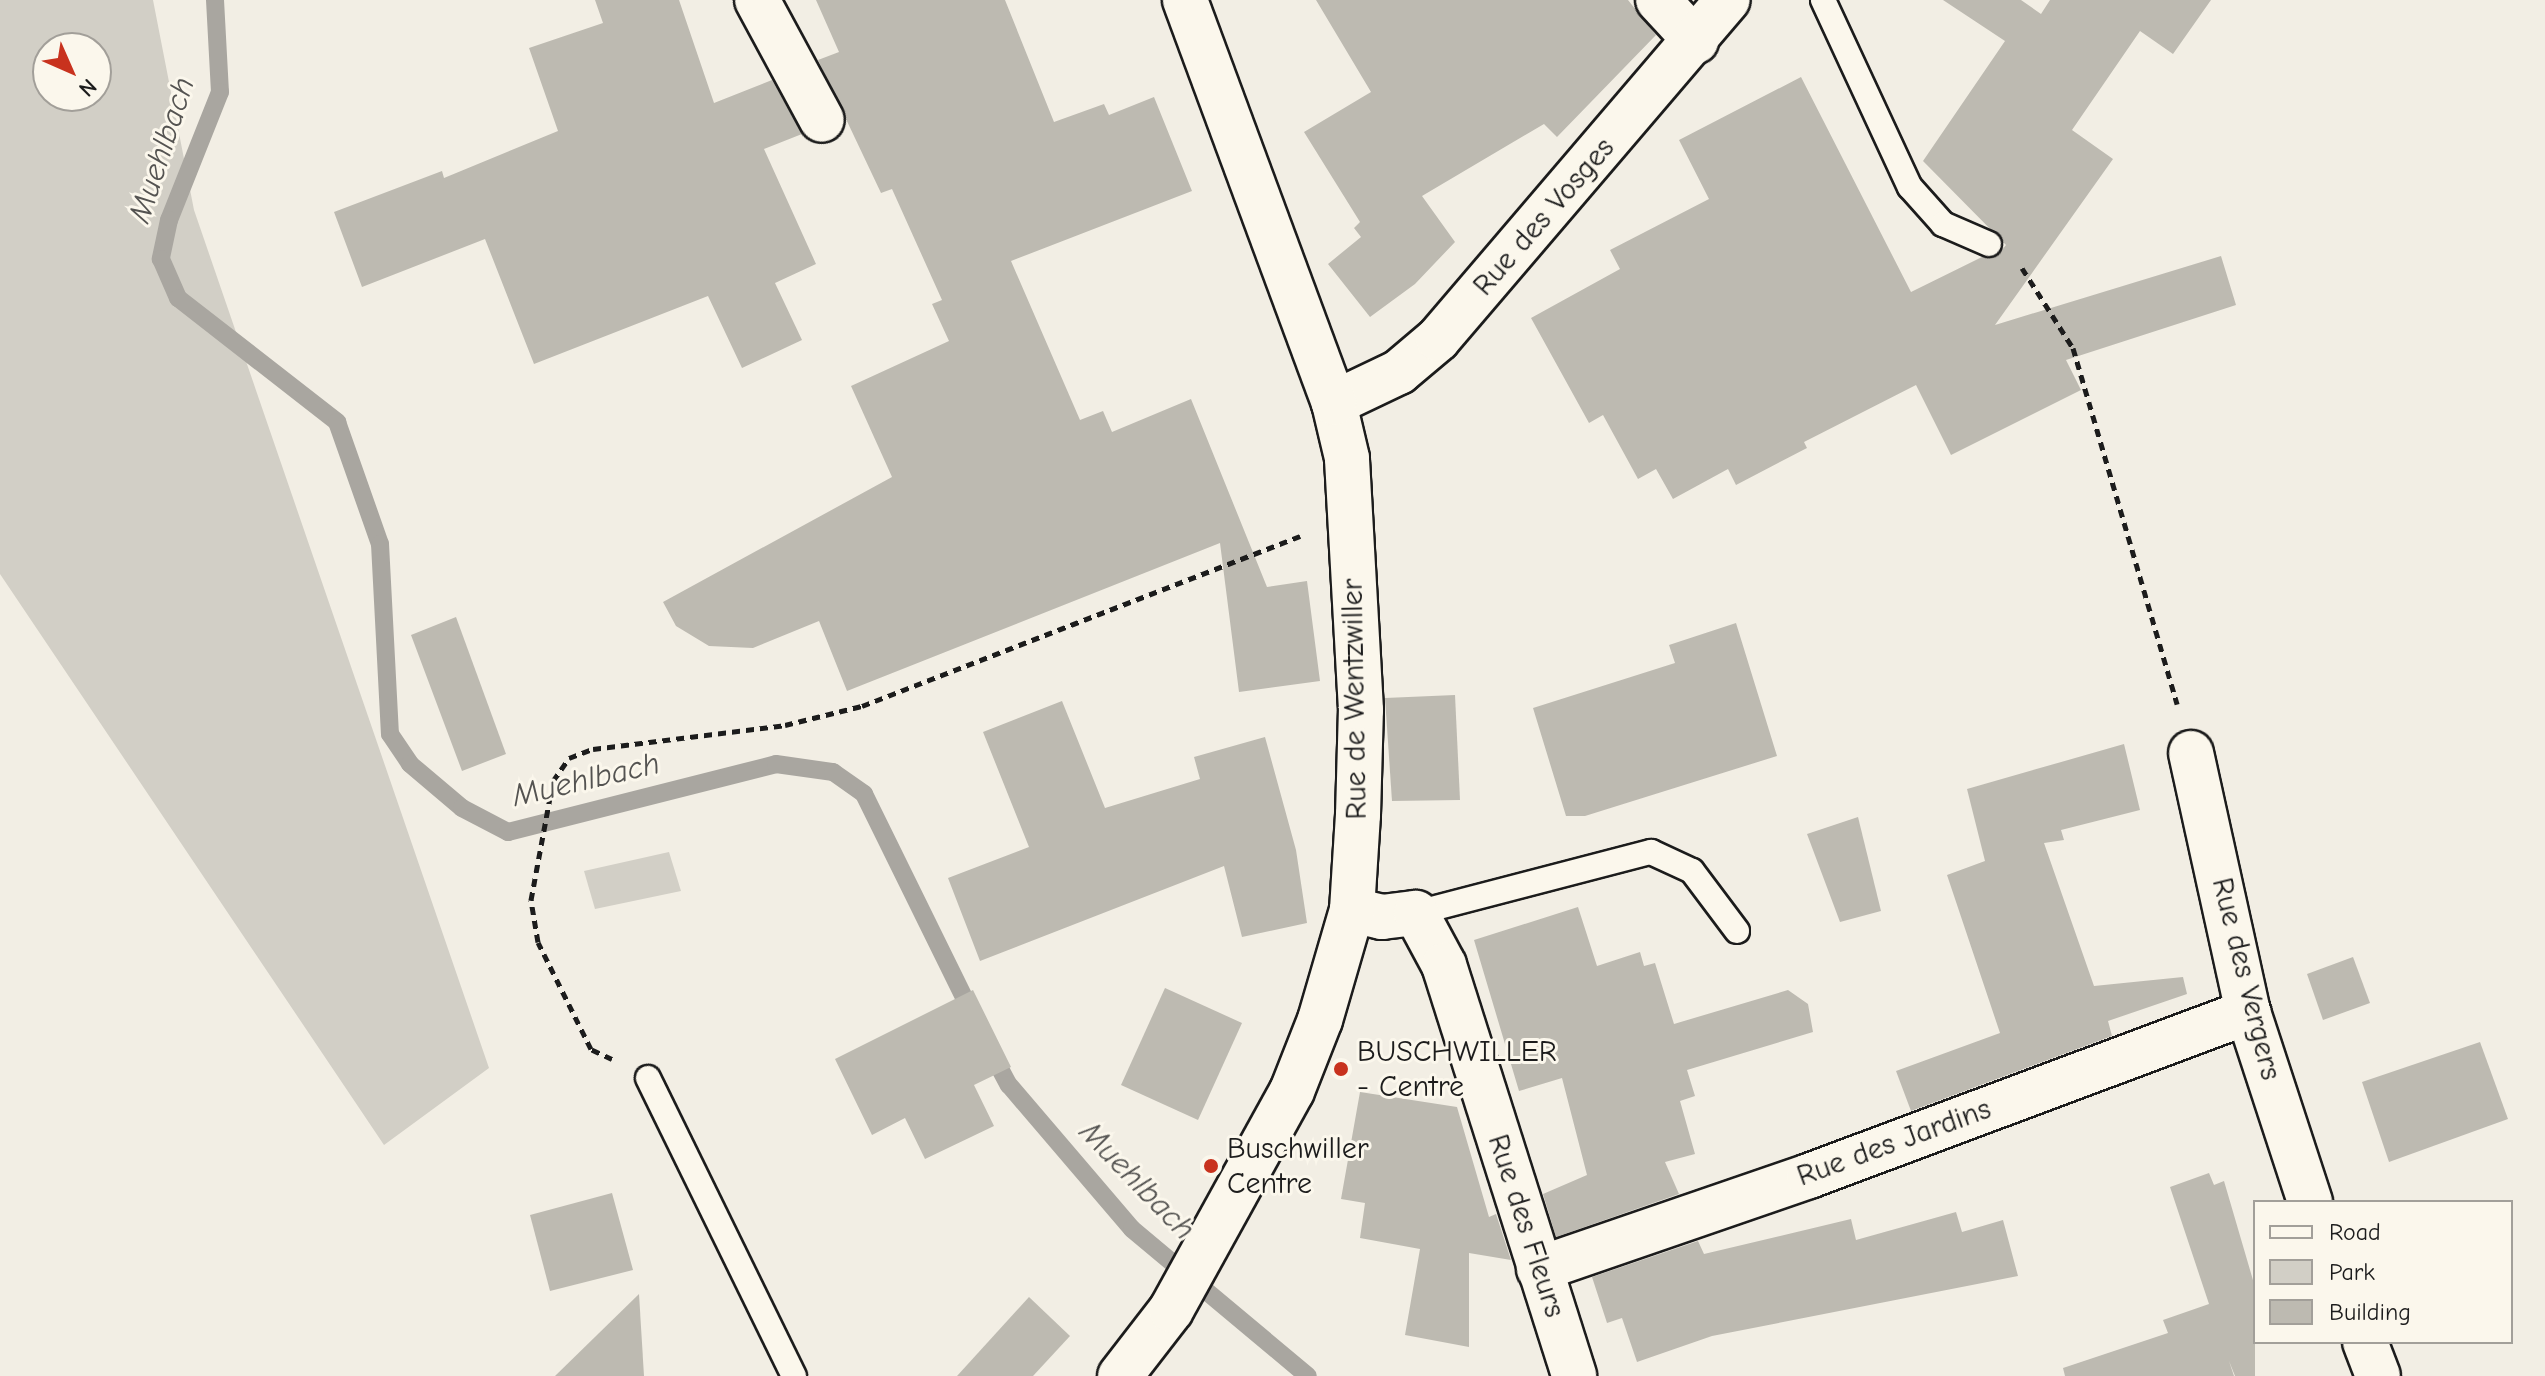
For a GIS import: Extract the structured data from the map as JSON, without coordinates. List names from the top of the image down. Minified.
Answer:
{"streets":{"street":["Rue des Vosges","Rue de Wentzwiller","Rue des Vergers","Rue des Jardins","Rue des Fleurs"]},"crossings":[["Rue des Vosges","Rue de Wentzwiller"],["Rue des Vergers","Rue des Jardins"],["Rue des Jardins","Rue des Fleurs"]],"water":["Muehlbach"],"places":["BUSCHWILLER - Centre","Buschwiller Centre"],"legend":["Road","Park","Building"],"north":"bottom right"}
